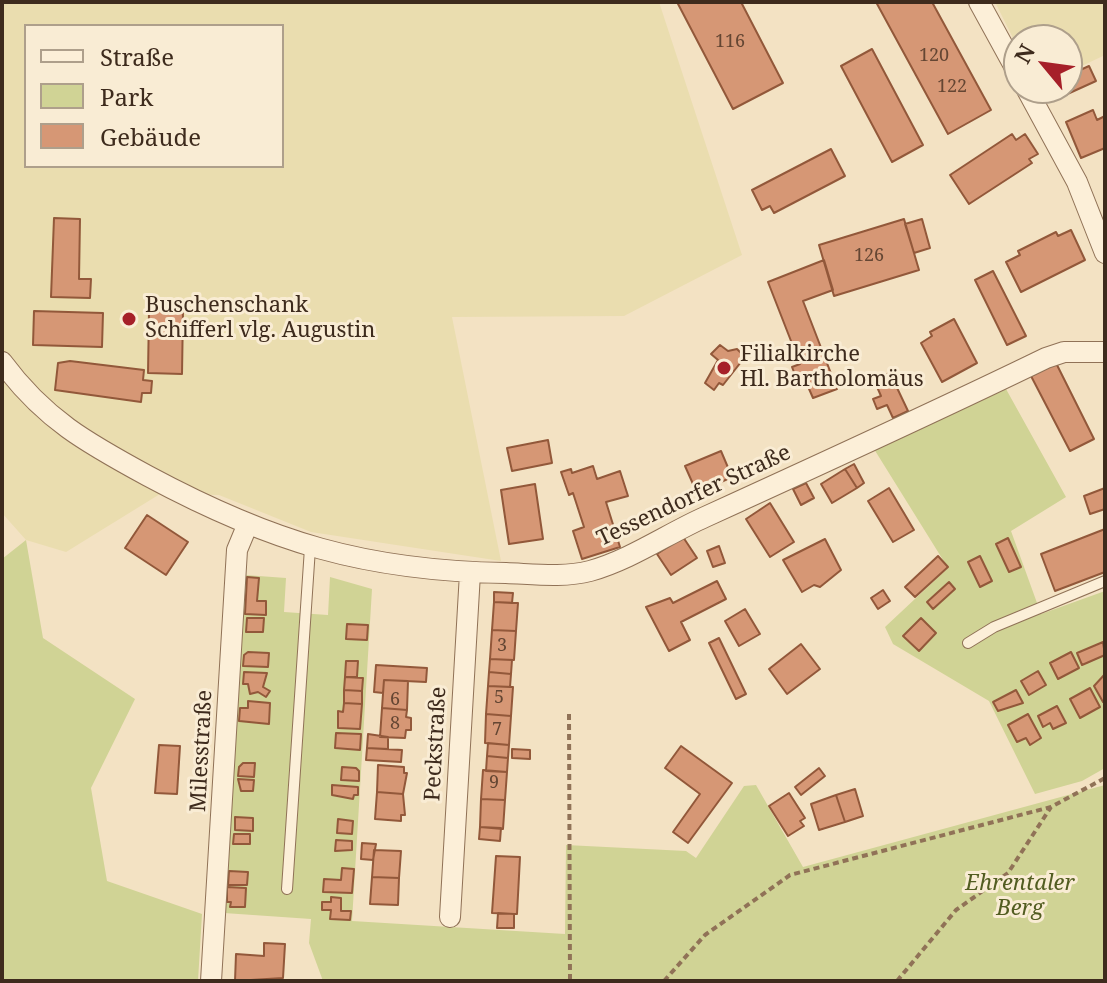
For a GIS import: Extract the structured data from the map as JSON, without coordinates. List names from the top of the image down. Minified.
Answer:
{"streets":{"street":["Tessendorfer Straße","Peckstraße","Milesstraße"]},"crossings":[["Tessendorfer Straße","Peckstraße"],["Tessendorfer Straße","Milesstraße"]],"parks":["Ehrentaler Berg"],"places":["Buschenschank Schifferl vlg. Augustin","Filialkirche Hl. Bartholomäus"],"house_numbers":["116","120","122","126","3","5","6","8","7","9"],"legend":["Straße","Park","Gebäude"],"north":"top left"}
